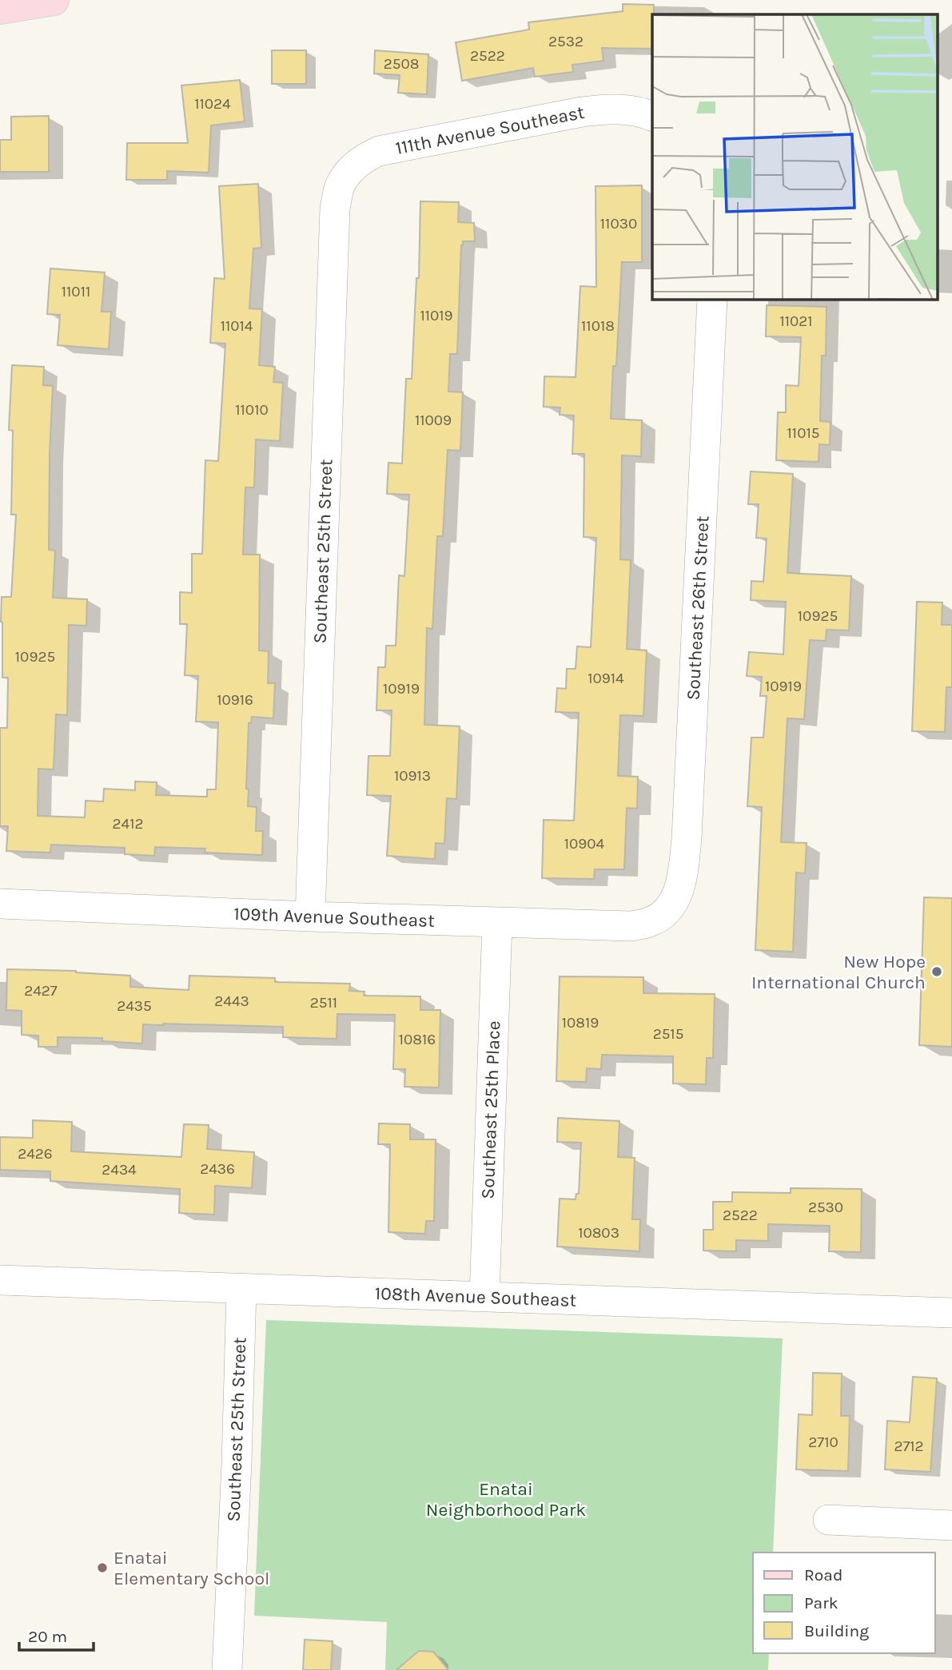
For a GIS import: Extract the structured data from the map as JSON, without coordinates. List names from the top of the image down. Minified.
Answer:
{"streets":{"street":["111th Avenue Southeast","Southeast 25th Street","Southeast 26th Street","109th Avenue Southeast","Southeast 25th Place","108th Avenue Southeast"]},"crossings":[["111th Avenue Southeast","Southeast 25th Street"],["Southeast 25th Street","109th Avenue Southeast"],["Southeast 25th Street","108th Avenue Southeast"],["Southeast 26th Street","109th Avenue Southeast"],["109th Avenue Southeast","Southeast 25th Place"],["Southeast 25th Place","108th Avenue Southeast"]],"parks":["Enatai Neighborhood Park"],"places":["New Hope International Church","Enatai Elementary School"],"house_numbers":["2532","2522","2508","11024","11030","11011","11019","11021","11014","11018","11010","11009","11015","10925","10925","10914","10919","10919","10916","10913","2412","10904","2427","2443","2511","2435","10819","2515","10816","2426","2436","2434","2530","2522","10803","2710","2712"],"legend":["Road","Park","Building"],"scale_bar":"20 m"}
